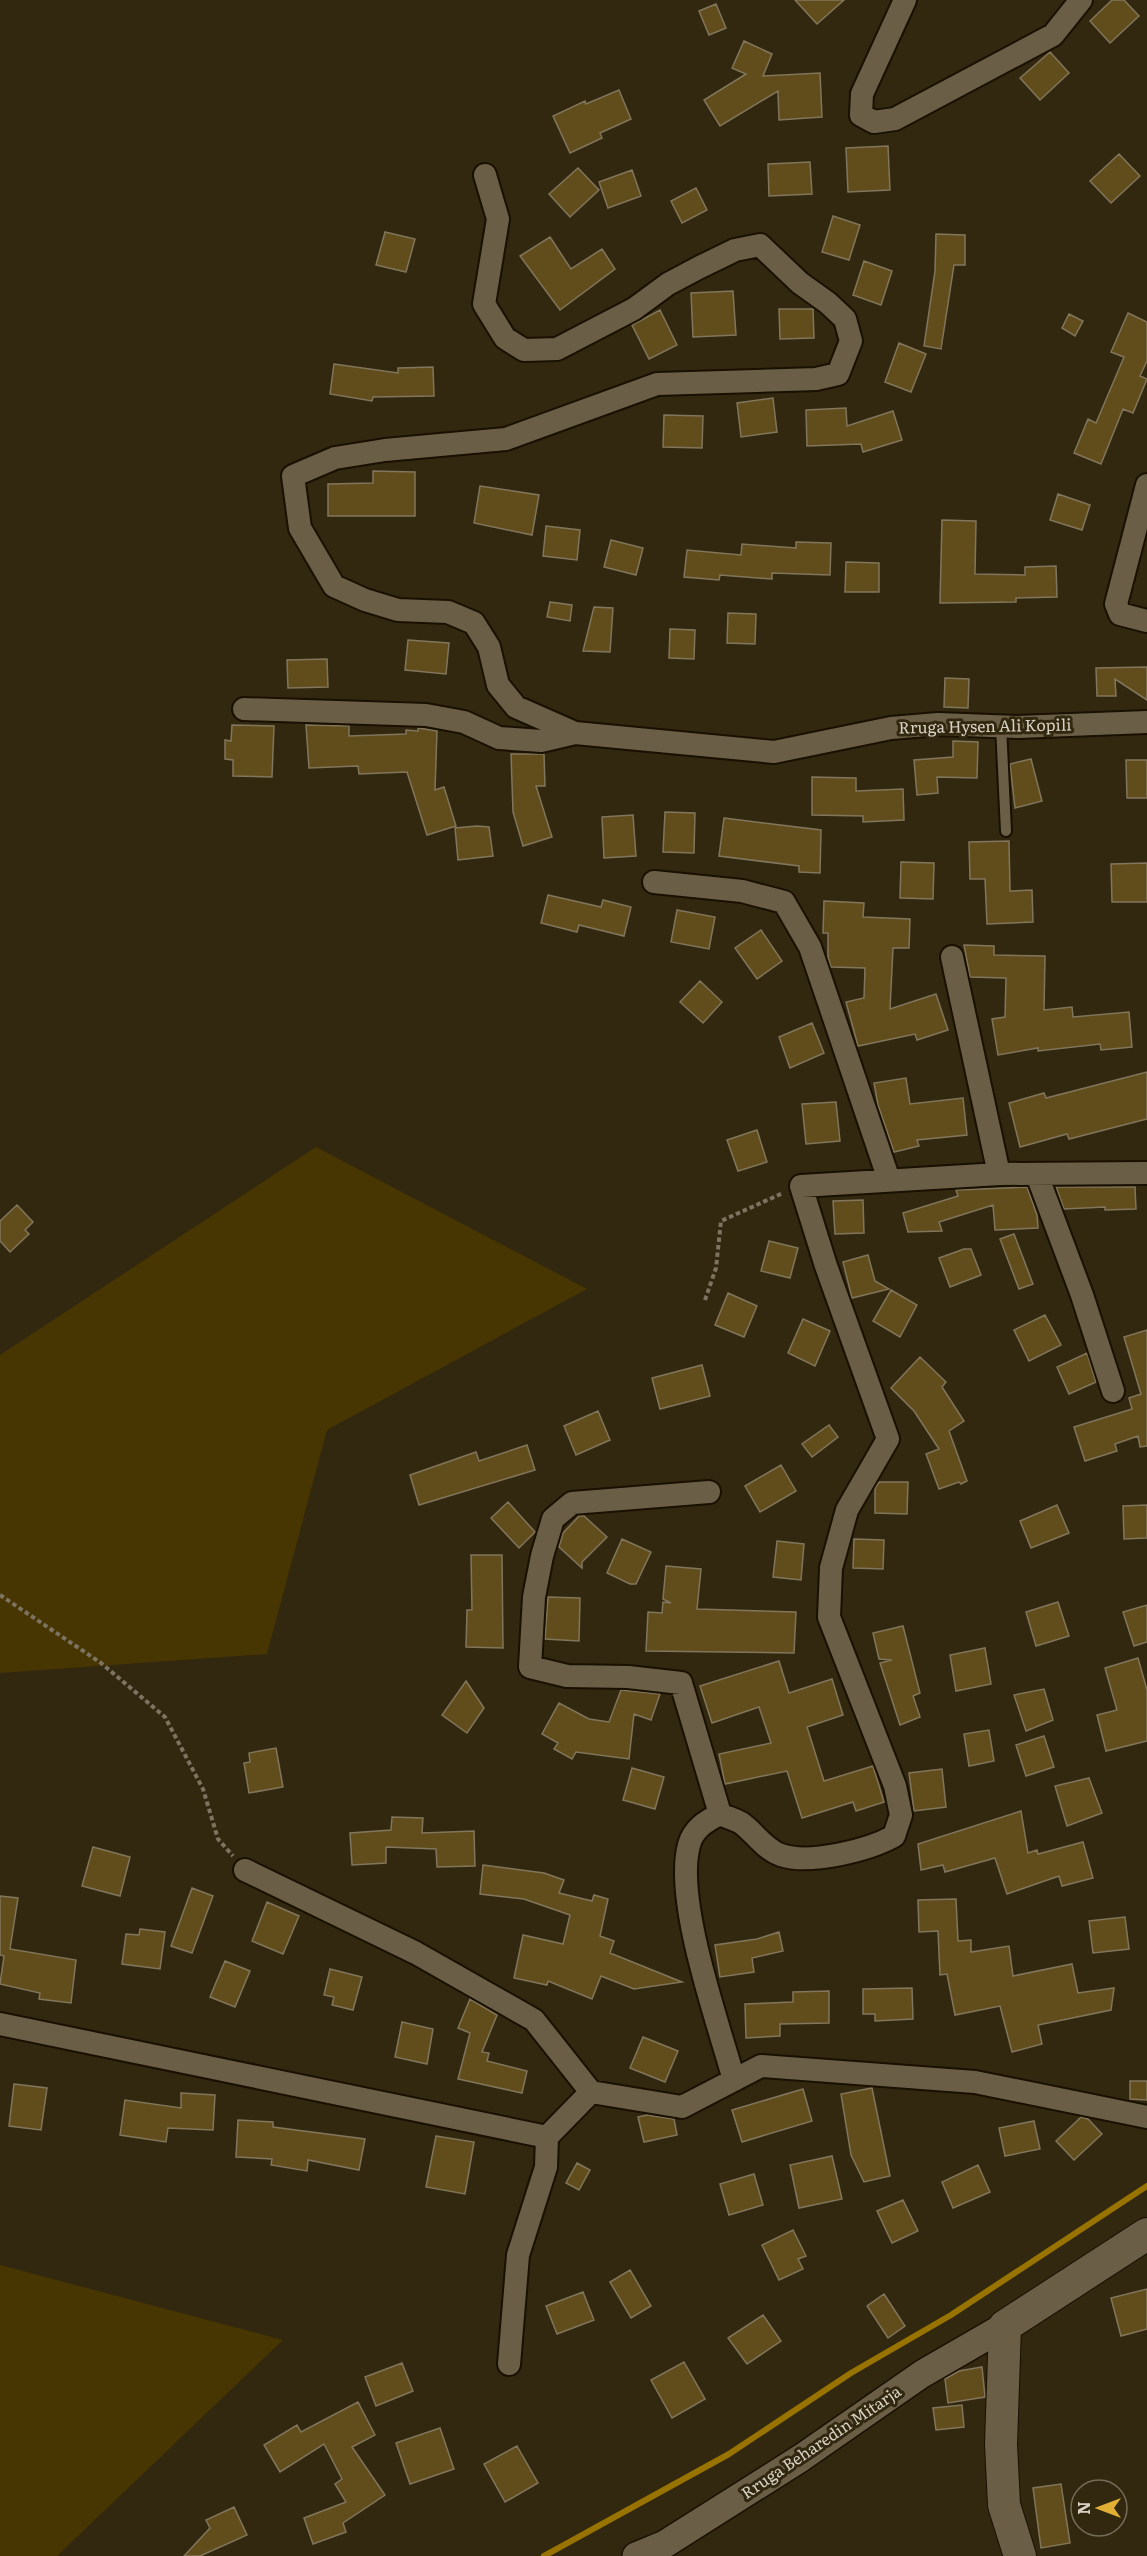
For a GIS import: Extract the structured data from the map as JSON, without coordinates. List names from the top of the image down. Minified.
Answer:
{"streets":{"street":["Rruga Hysen Ali Kopili","Rruga Beharedin Mitarja"]},"north":"left"}
